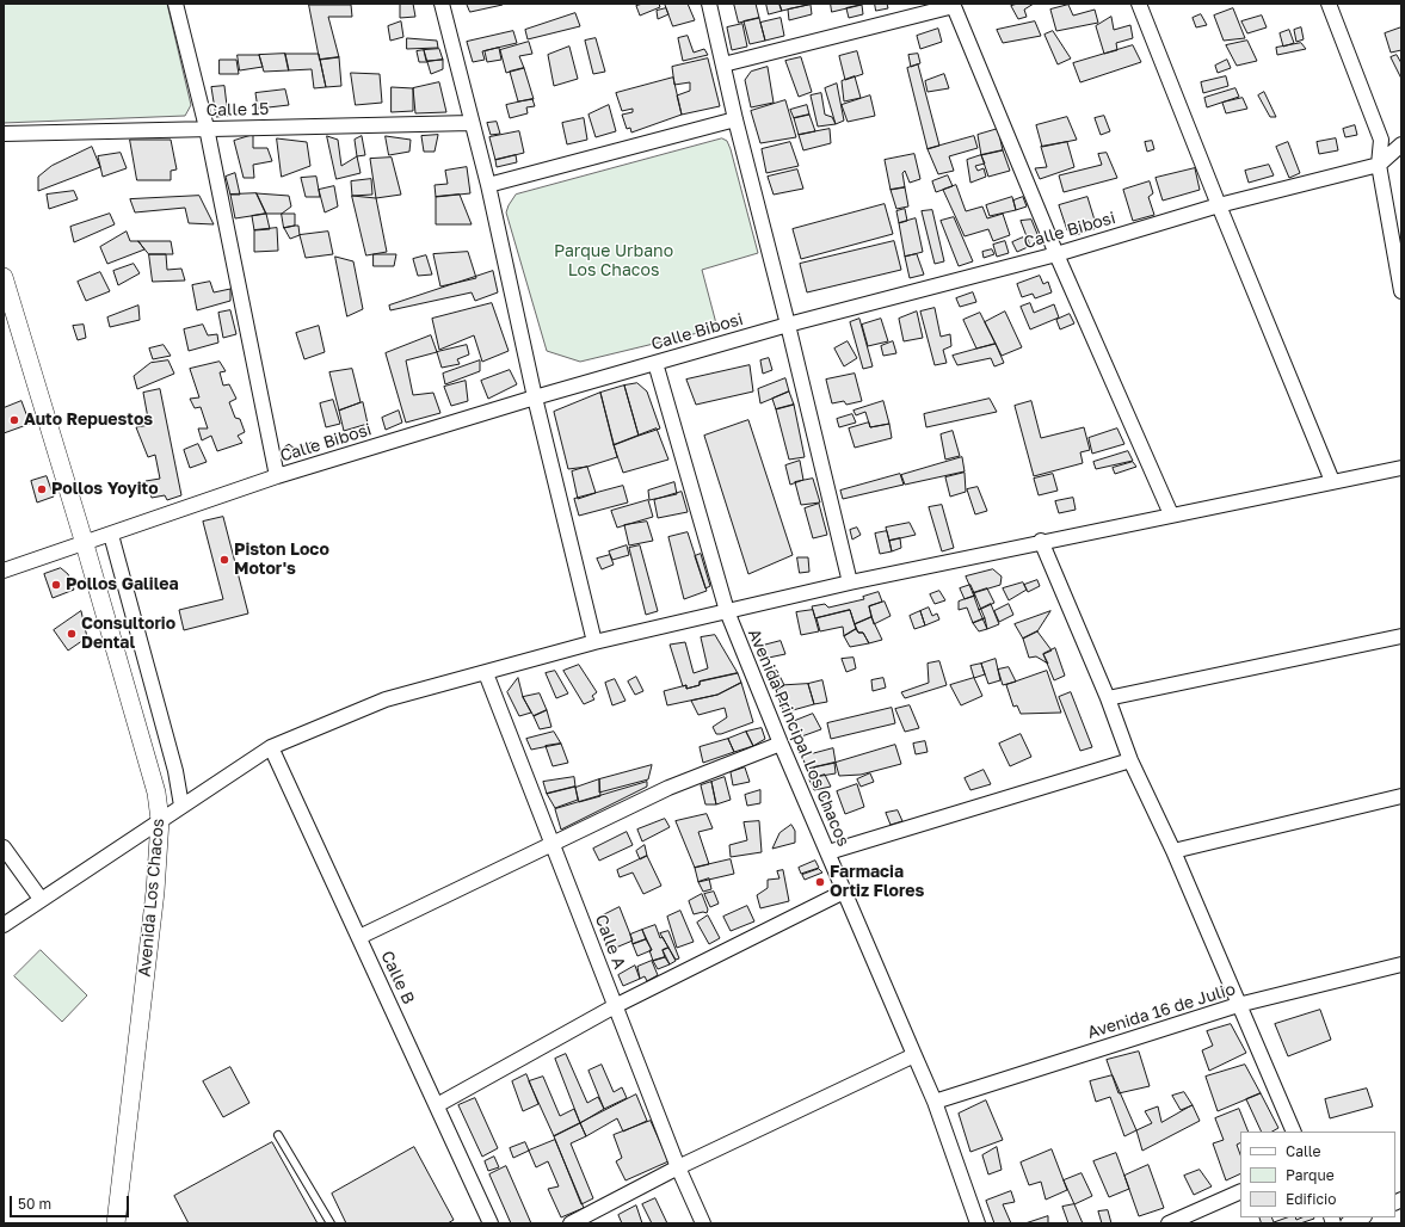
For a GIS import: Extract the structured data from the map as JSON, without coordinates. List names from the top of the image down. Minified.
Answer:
{"streets":{"street":["Calle 15","Calle Bibosi","Avenida Principal Los Chacos","Avenida Los Chacos","Calle A","Calle B","Avenida 16 de Julio"]},"crossings":[["Calle Bibosi","Avenida Principal Los Chacos"],["Calle Bibosi","Avenida Los Chacos"],["Avenida Principal Los Chacos","Avenida 16 de Julio"]],"parks":["Parque Urbano Los Chacos"],"places":["Auto Repuestos","Pollos Yoyito","Piston Loco Motor's","Pollos Galilea","Consultorio Dental","Farmacia Ortiz Flores"],"legend":["Calle","Parque","Edificio"],"scale_bar":"50 m"}
